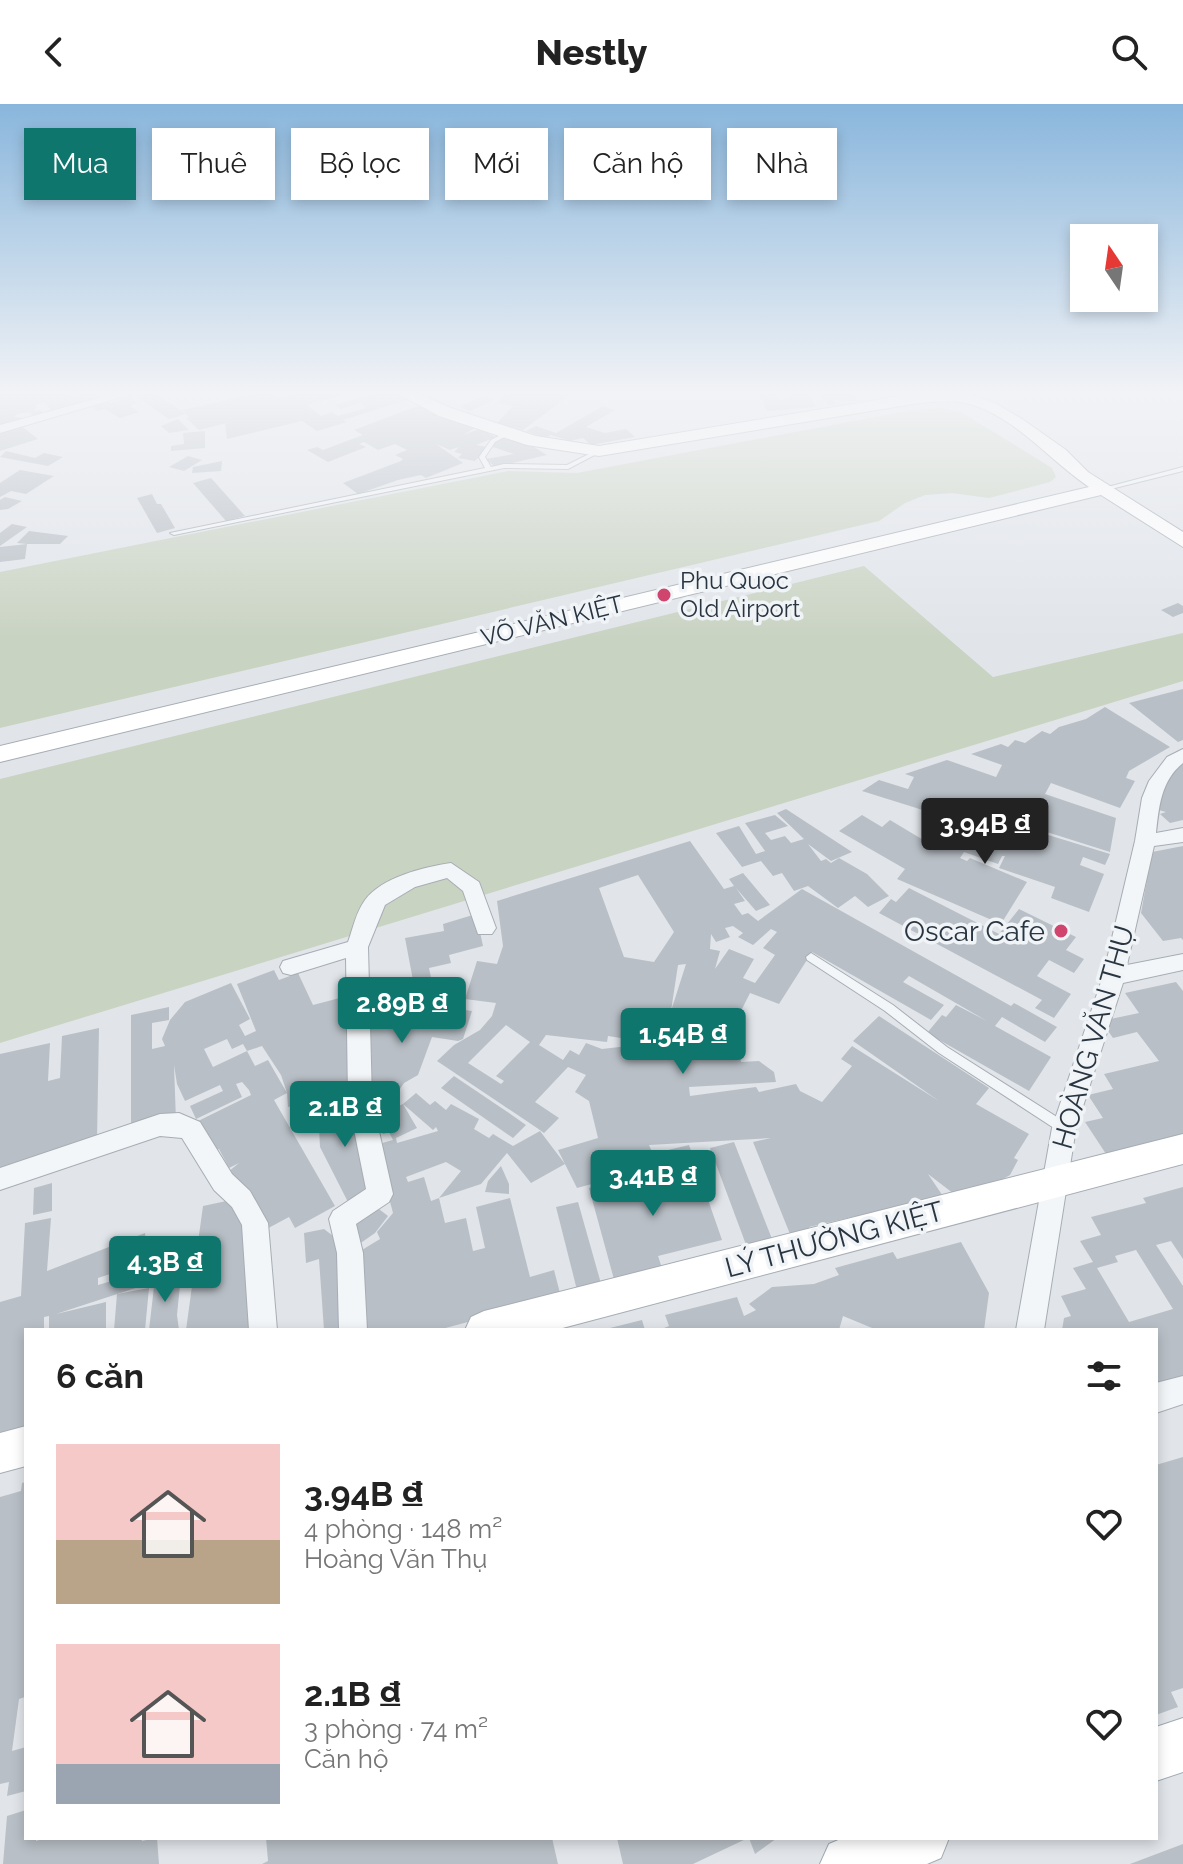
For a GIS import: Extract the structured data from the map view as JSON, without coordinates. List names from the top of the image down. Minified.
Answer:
{"streets":{"street":["VÕ VĂN KIỆT","HOÀNG VĂN THỤ","LÝ THƯỜNG KIỆT"]},"crossings":[["HOÀNG VĂN THỤ","LÝ THƯỜNG KIỆT"]],"places":["Phu Quoc Old Airport","Oscar Cafe"],"north":"top","page":{"header":"Nestly","chip":["Mua","Thuê","Bộ lọc","Mới","Căn hộ","Nhà"],"price":["3.94B ₫","2.89B ₫","1.54B ₫","2.1B ₫","3.41B ₫","4.3B ₫"],"heading":"6 căn","list":[{"name":"3.94B ₫","note":"4 phòng · 148 m² · Hoàng Văn Thụ"},{"name":"2.1B ₫","note":"3 phòng · 74 m² · Căn hộ"}]}}
